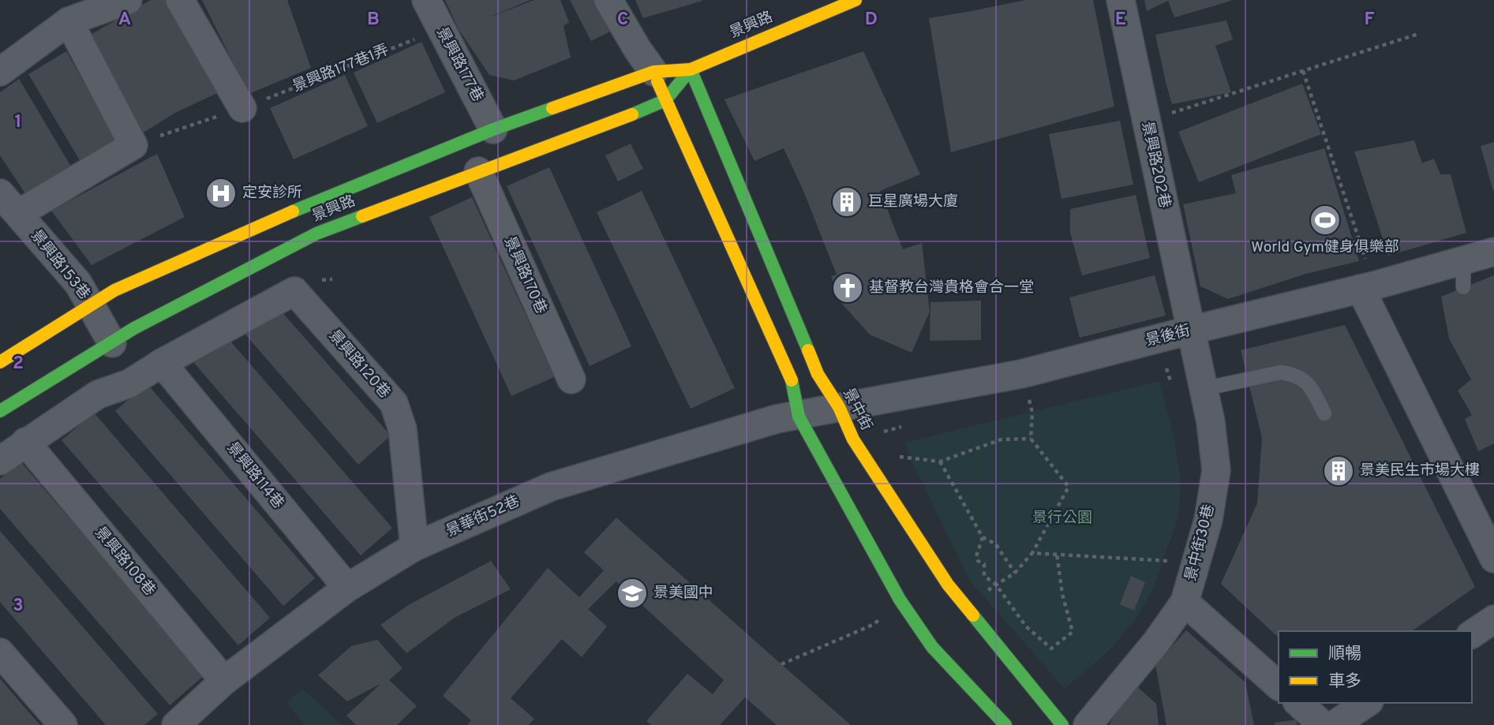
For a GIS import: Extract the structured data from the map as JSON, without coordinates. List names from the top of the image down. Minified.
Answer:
{"streets":{"street":["景興路","景興路177巷","景興路202巷","景興路153巷","景興路170巷","景後街","景興路120巷","景中街","景興路114巷","景華街52巷","景中街30巷","景興路108巷"],"path":["景興路177巷1弄"]},"crossings":[["景興路","景興路177巷"],["景興路","景興路153巷"],["景興路","景興路170巷"],["景興路","景中街"],["景興路177巷","景興路177巷1弄"],["景興路202巷","景後街"],["景興路202巷","景中街30巷"],["景後街","景中街"],["景後街","景華街52巷"],["景後街","景中街30巷"],["景興路120巷","景興路114巷"],["景興路120巷","景華街52巷"],["景中街","景華街52巷"],["景興路114巷","景華街52巷"],["景華街52巷","景興路108巷"]],"parks":["景行公園"],"places":{"hospital":["定安診所"],"building":["巨星廣場大廈","景美民生市場大樓"],"sports":["World Gym健身俱樂部"],"church":["基督教台灣貴格會合一堂"],"school or university":["景美國中"]},"legend":["順暢","車多"],"grid":{"columns":["A","B","C","D","E","F"],"rows":["1","2","3"]}}
